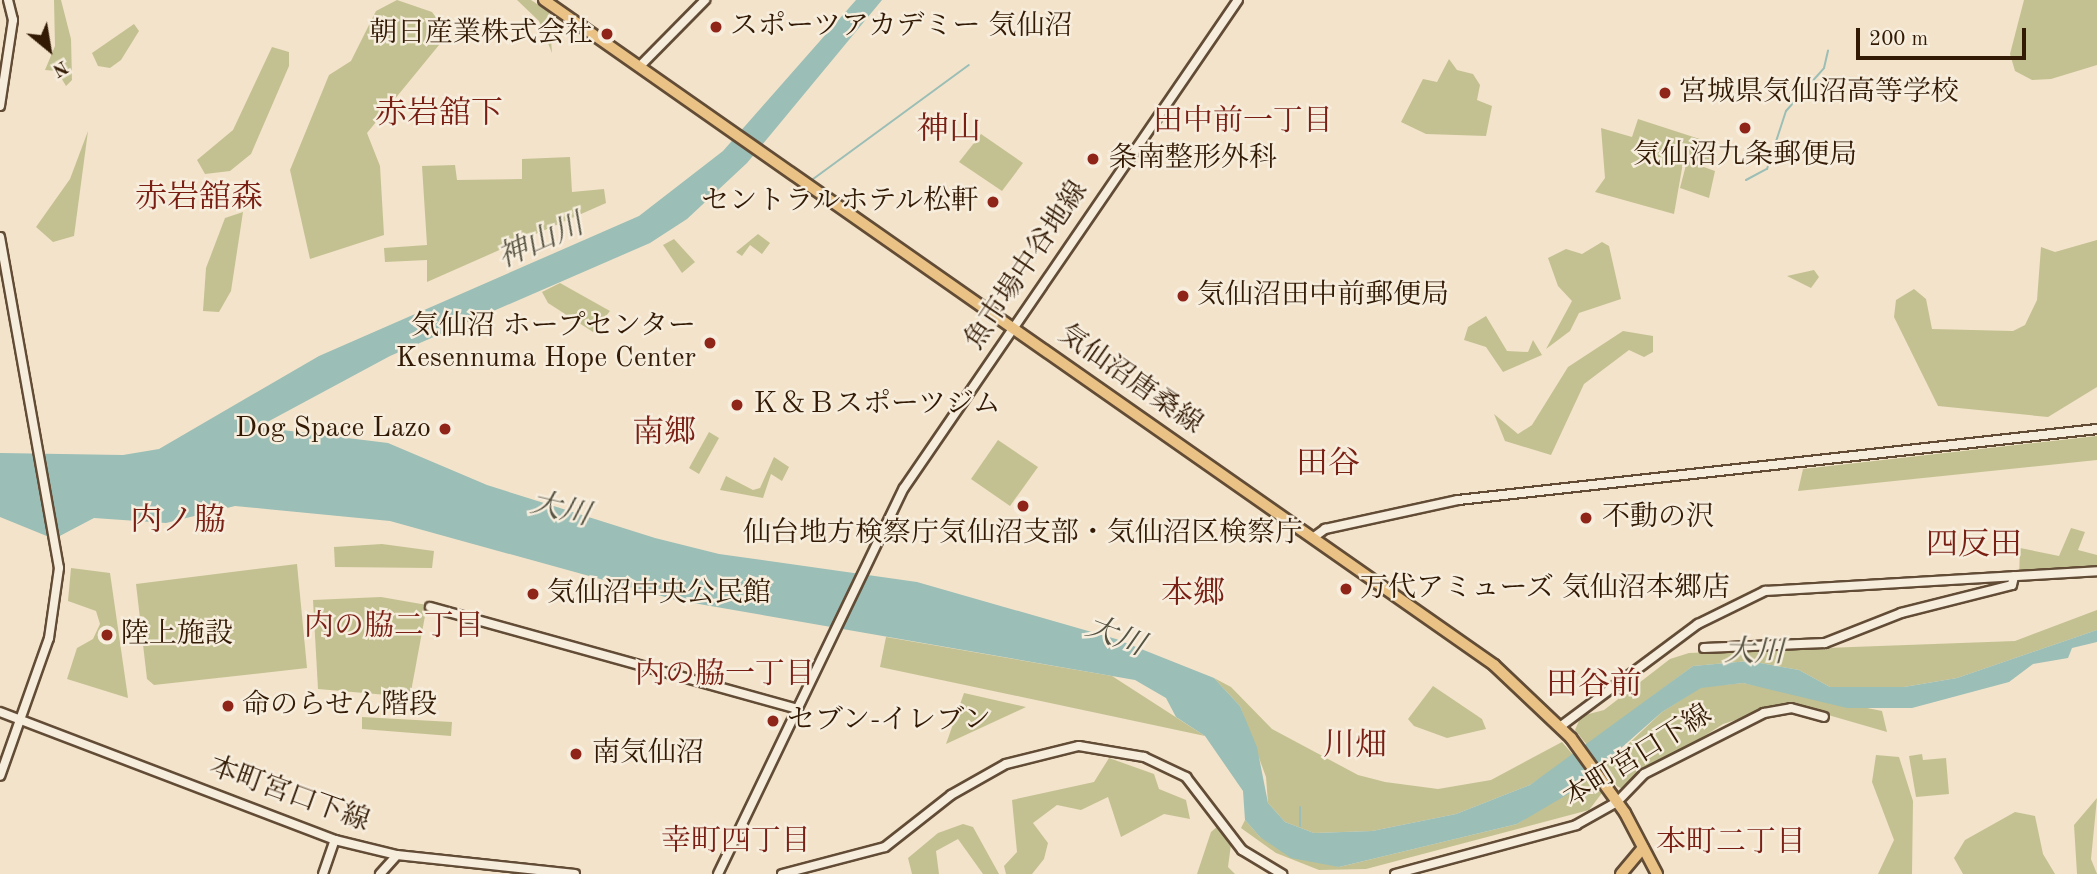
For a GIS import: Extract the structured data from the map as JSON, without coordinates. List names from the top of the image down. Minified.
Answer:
{"streets":{"main road":["気仙沼唐桑線"],"street":["魚市場中谷地線","本町宮口下線"]},"crossings":[["魚市場中谷地線","気仙沼唐桑線"],["気仙沼唐桑線","本町宮口下線"]],"districts":["赤岩舘下","田中前一丁目","神山","赤岩舘森","南郷","田谷","内ノ脇","四反田","本郷","内の脇二丁目","内の脇一丁目","田谷前","川畑","幸町四丁目","本町二丁目"],"water":["神山川","大川"],"places":["スポーツアカデミー 気仙沼","朝日産業株式会社","宮城県気仙沼高等学校","気仙沼九条郵便局","条南整形外科","セントラルホテル松軒","気仙沼田中前郵便局","気仙沼 ホープセンター Kesennuma Hope Center","Ｋ＆Ｂスポーツジム","Dog Space Lazo","仙台地方検察庁気仙沼支部・気仙沼区検察庁","不動の沢","万代アミューズ 気仙沼本郷店","気仙沼中央公民館","陸上施設","命のらせん階段","セブン-イレブン","南気仙沼"],"scale_bar":"200 m","north":"bottom right"}
